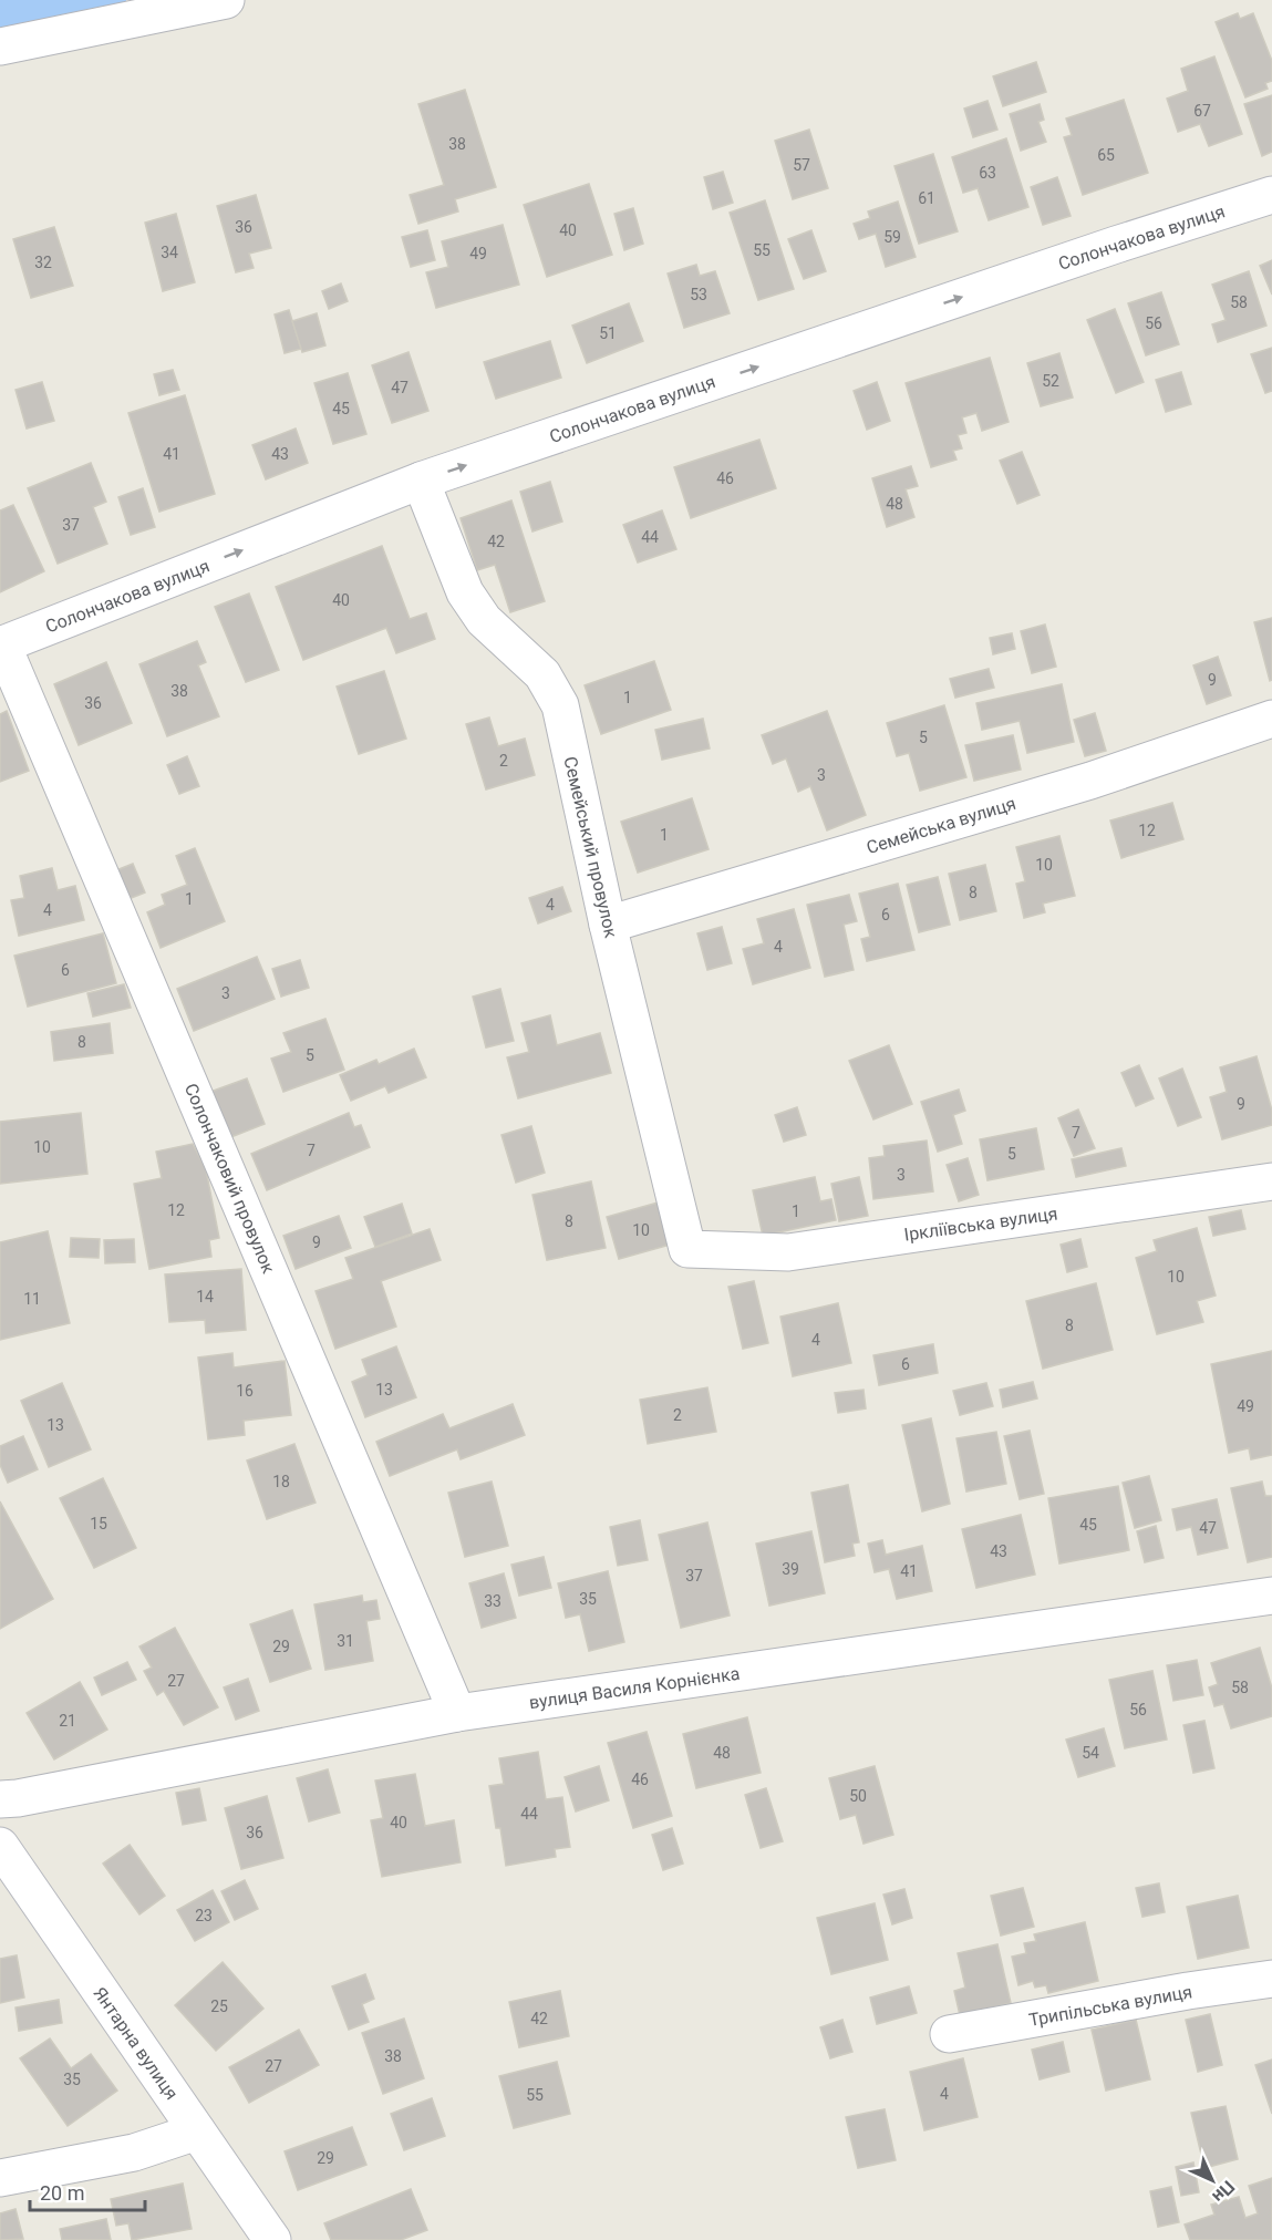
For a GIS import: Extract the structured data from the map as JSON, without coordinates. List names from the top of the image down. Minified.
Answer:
{"streets":{"street":["Солончакова вулиця","Семейська вулиця","Семейський провулок","Солончаковий провулок","Іркліївська вулиця","вулиця Василя Корнієнка","Трипільська вулиця","Янтарна вулиця"]},"crossings":[["Солончакова вулиця","Семейський провулок"],["Солончакова вулиця","Солончаковий провулок"],["Семейська вулиця","Семейський провулок"],["Семейський провулок","Іркліївська вулиця"],["Солончаковий провулок","вулиця Василя Корнієнка"]],"one_way":["Солончакова вулиця"],"house_numbers":["67","38","65","57","63","61","36","40","59","55","34","49","32","53","58","56","51","52","47","45","41","43","46","48","37","44","42","40","9","38","1","36","5","2","3","12","1","10","8","1","4","4","6","4","6","3","8","5","9","7","10","7","5","3","12","1","8","10","9","10","14","11","8","4","6","13","16","49","2","13","18","15","45","47","43","39","41","37","35","33","31","29","27","58","56","21","48","54","46","50","44","40","36","23","25","42","38","27","35","4","55","29"],"scale_bar":"20 m","north":"bottom right"}
